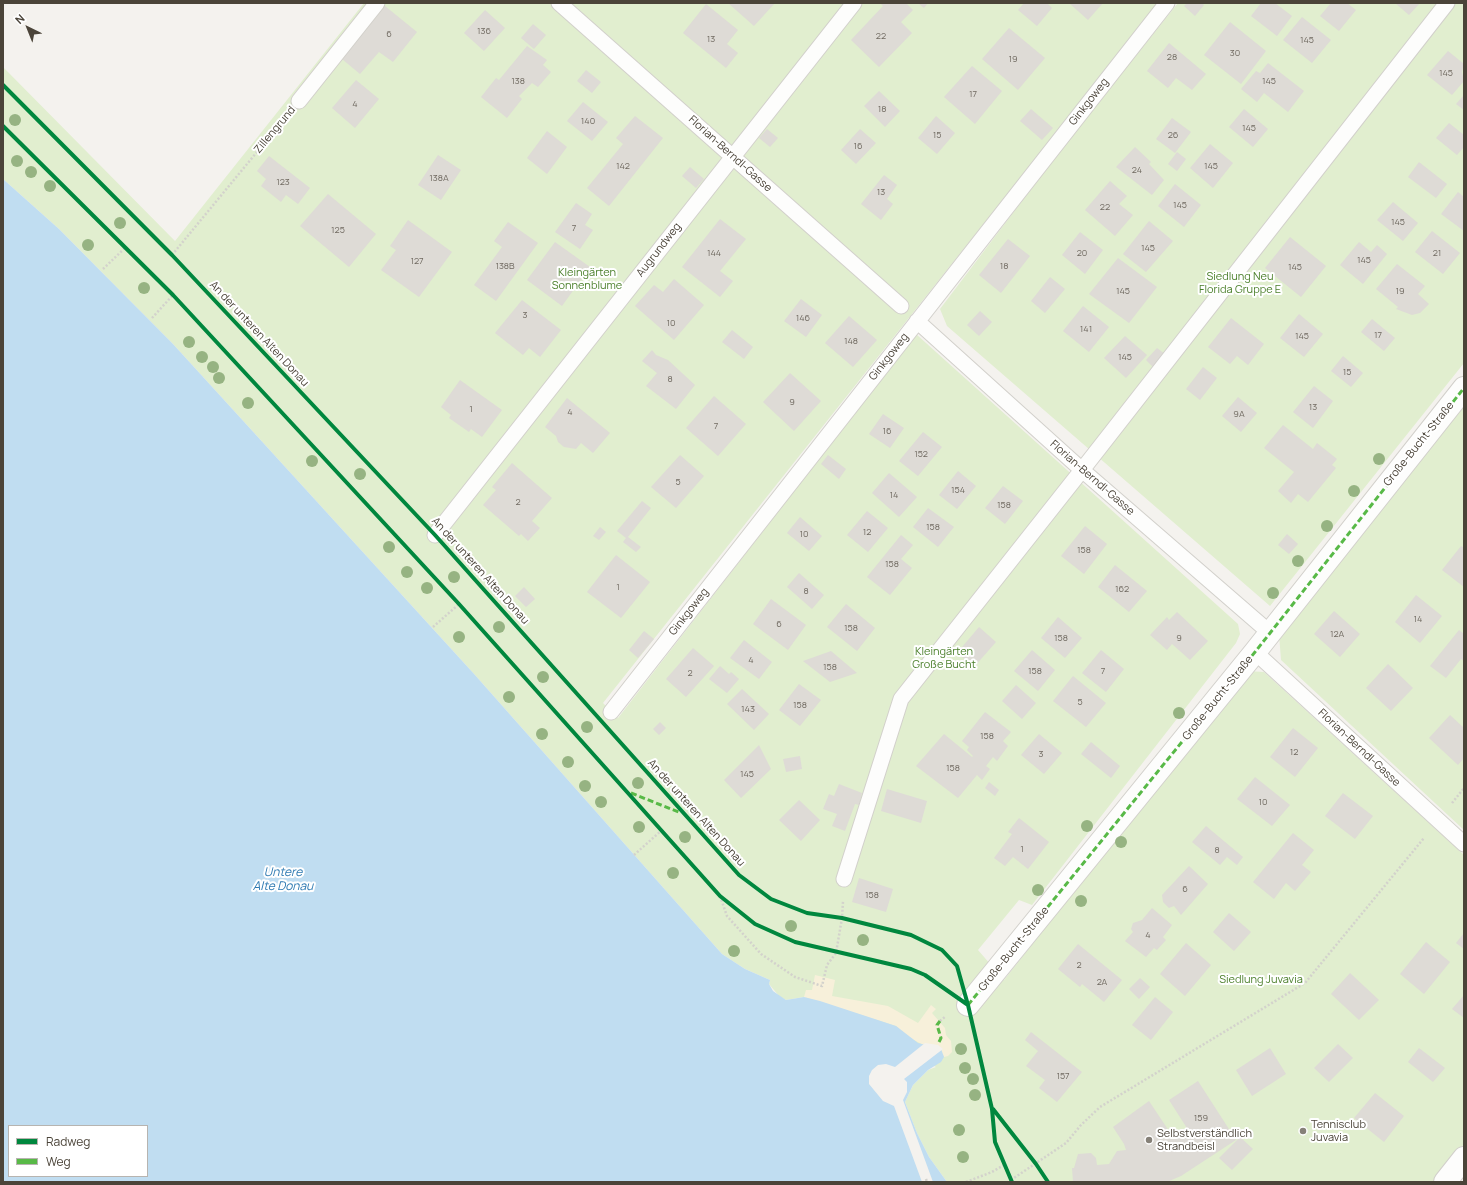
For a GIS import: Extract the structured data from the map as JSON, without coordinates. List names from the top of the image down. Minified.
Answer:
{"streets":{"street":["Große-Bucht-Straße"],"lane":["Ginkgoweg","Zillengrund","Florian-Berndl-Gasse","Augrundweg"],"cycle path":["An der unteren Alten Donau"]},"crossings":[["Ginkgoweg","Florian-Berndl-Gasse"],["Florian-Berndl-Gasse","Augrundweg"],["Florian-Berndl-Gasse","Große-Bucht-Straße"]],"water":["Untere Alte Donau"],"parks":["Kleingärten Sonnenblume","Siedlung Neu Florida Gruppe E","Kleingärten Große Bucht","Siedlung Juvavia"],"places":["Tennisclub Juvavia","Selbstverständlich Strandbeisl"],"house_numbers":["136","6","22","13","145","30","28","19","145","138","145","17","4","18","140","145","15","26","16","142","145","24","138A","123","13","145","22","145","7","125","145","144","20","21","145","127","138B","18","145","145","19","3","146","10","141","17","145","148","145","15","8","9","13","1","4","9A","7","16","152","5","154","14","2","158","158","12","10","158","158","1","162","8","14","6","158","12A","158","9","4","158","158","7","2","5","158","143","158","12","3","158","145","10","1","8","6","158","4","2","2A","157","159"],"legend":["Radweg","Weg"],"north":"top left"}
